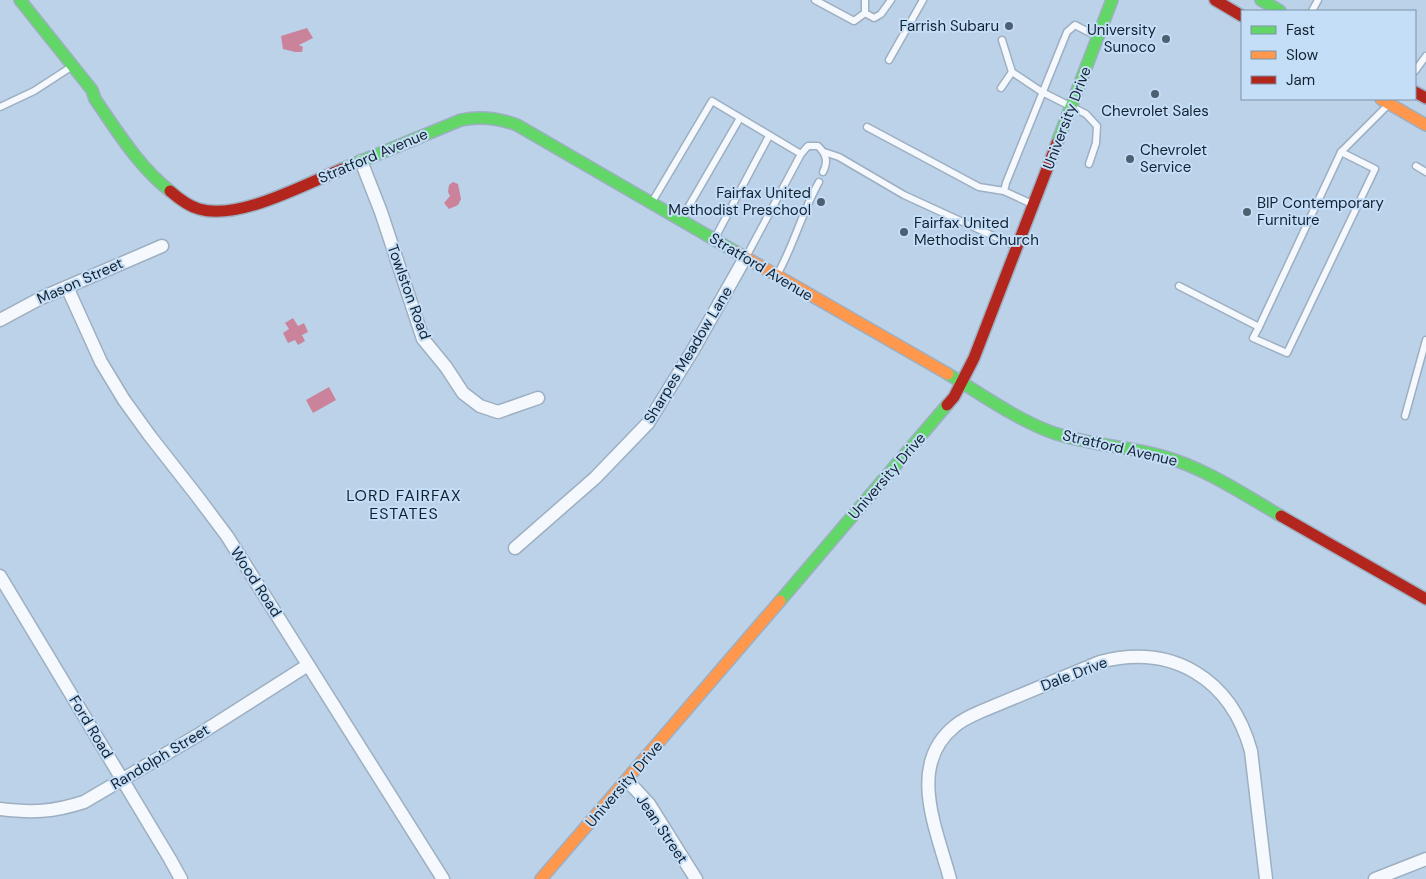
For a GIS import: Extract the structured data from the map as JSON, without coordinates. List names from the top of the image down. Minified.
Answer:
{"streets":{"street":["University Drive","Stratford Avenue","Mason Street","Towlston Road","Sharpes Meadow Lane","Wood Road","Dale Drive","Ford Road","Randolph Street","Jean Street"]},"crossings":[["University Drive","Stratford Avenue"],["University Drive","Jean Street"],["Stratford Avenue","Towlston Road"],["Stratford Avenue","Sharpes Meadow Lane"],["Mason Street","Wood Road"],["Wood Road","Randolph Street"],["Ford Road","Randolph Street"]],"districts":["LORD FAIRFAX ESTATES"],"places":["Farrish Subaru","University Sunoco","Chevrolet Sales","Chevrolet Service","Fairfax United Methodist Preschool","BIP Contemporary Furniture","Fairfax United Methodist Church"],"legend":["Fast","Slow","Jam"]}
